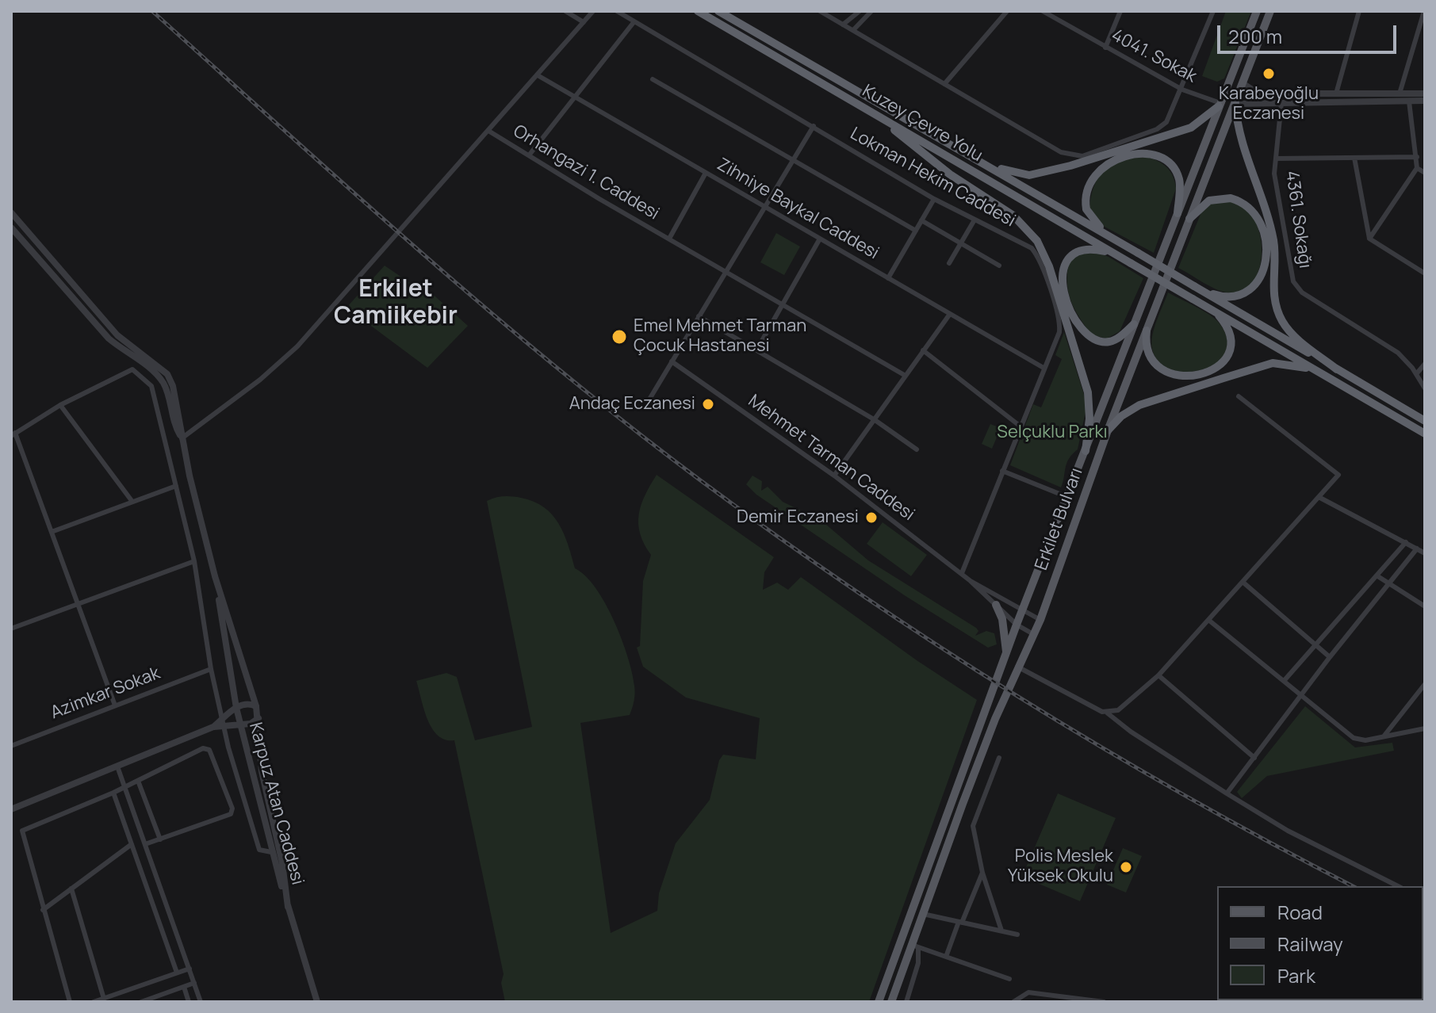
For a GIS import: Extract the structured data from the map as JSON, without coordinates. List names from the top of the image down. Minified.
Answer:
{"streets":{"highway":["Kuzey Çevre Yolu"],"main road":["Erkilet Bulvarı"],"street":["4041. Sokak","Orhangazi 1. Caddesi","Lokman Hekim Caddesi","Zihniye Baykal Caddesi","4361. Sokağı","Mehmet Tarman Caddesi","Azimkar Sokak","Karpuz Atan Caddesi"]},"crossings":[["4041. Sokak","Erkilet Bulvarı"],["Lokman Hekim Caddesi","Zihniye Baykal Caddesi"],["Lokman Hekim Caddesi","Mehmet Tarman Caddesi"],["Mehmet Tarman Caddesi","Erkilet Bulvarı"]],"districts":["Erkilet Camiikebir"],"parks":["Selçuklu Parkı"],"places":["Karabeyoğlu Eczanesi","Emel Mehmet Tarman Çocuk Hastanesi","Andaç Eczanesi","Demir Eczanesi","Polis Meslek Yüksek Okulu"],"legend":["Road","Railway","Park"],"scale_bar":"200 m"}
